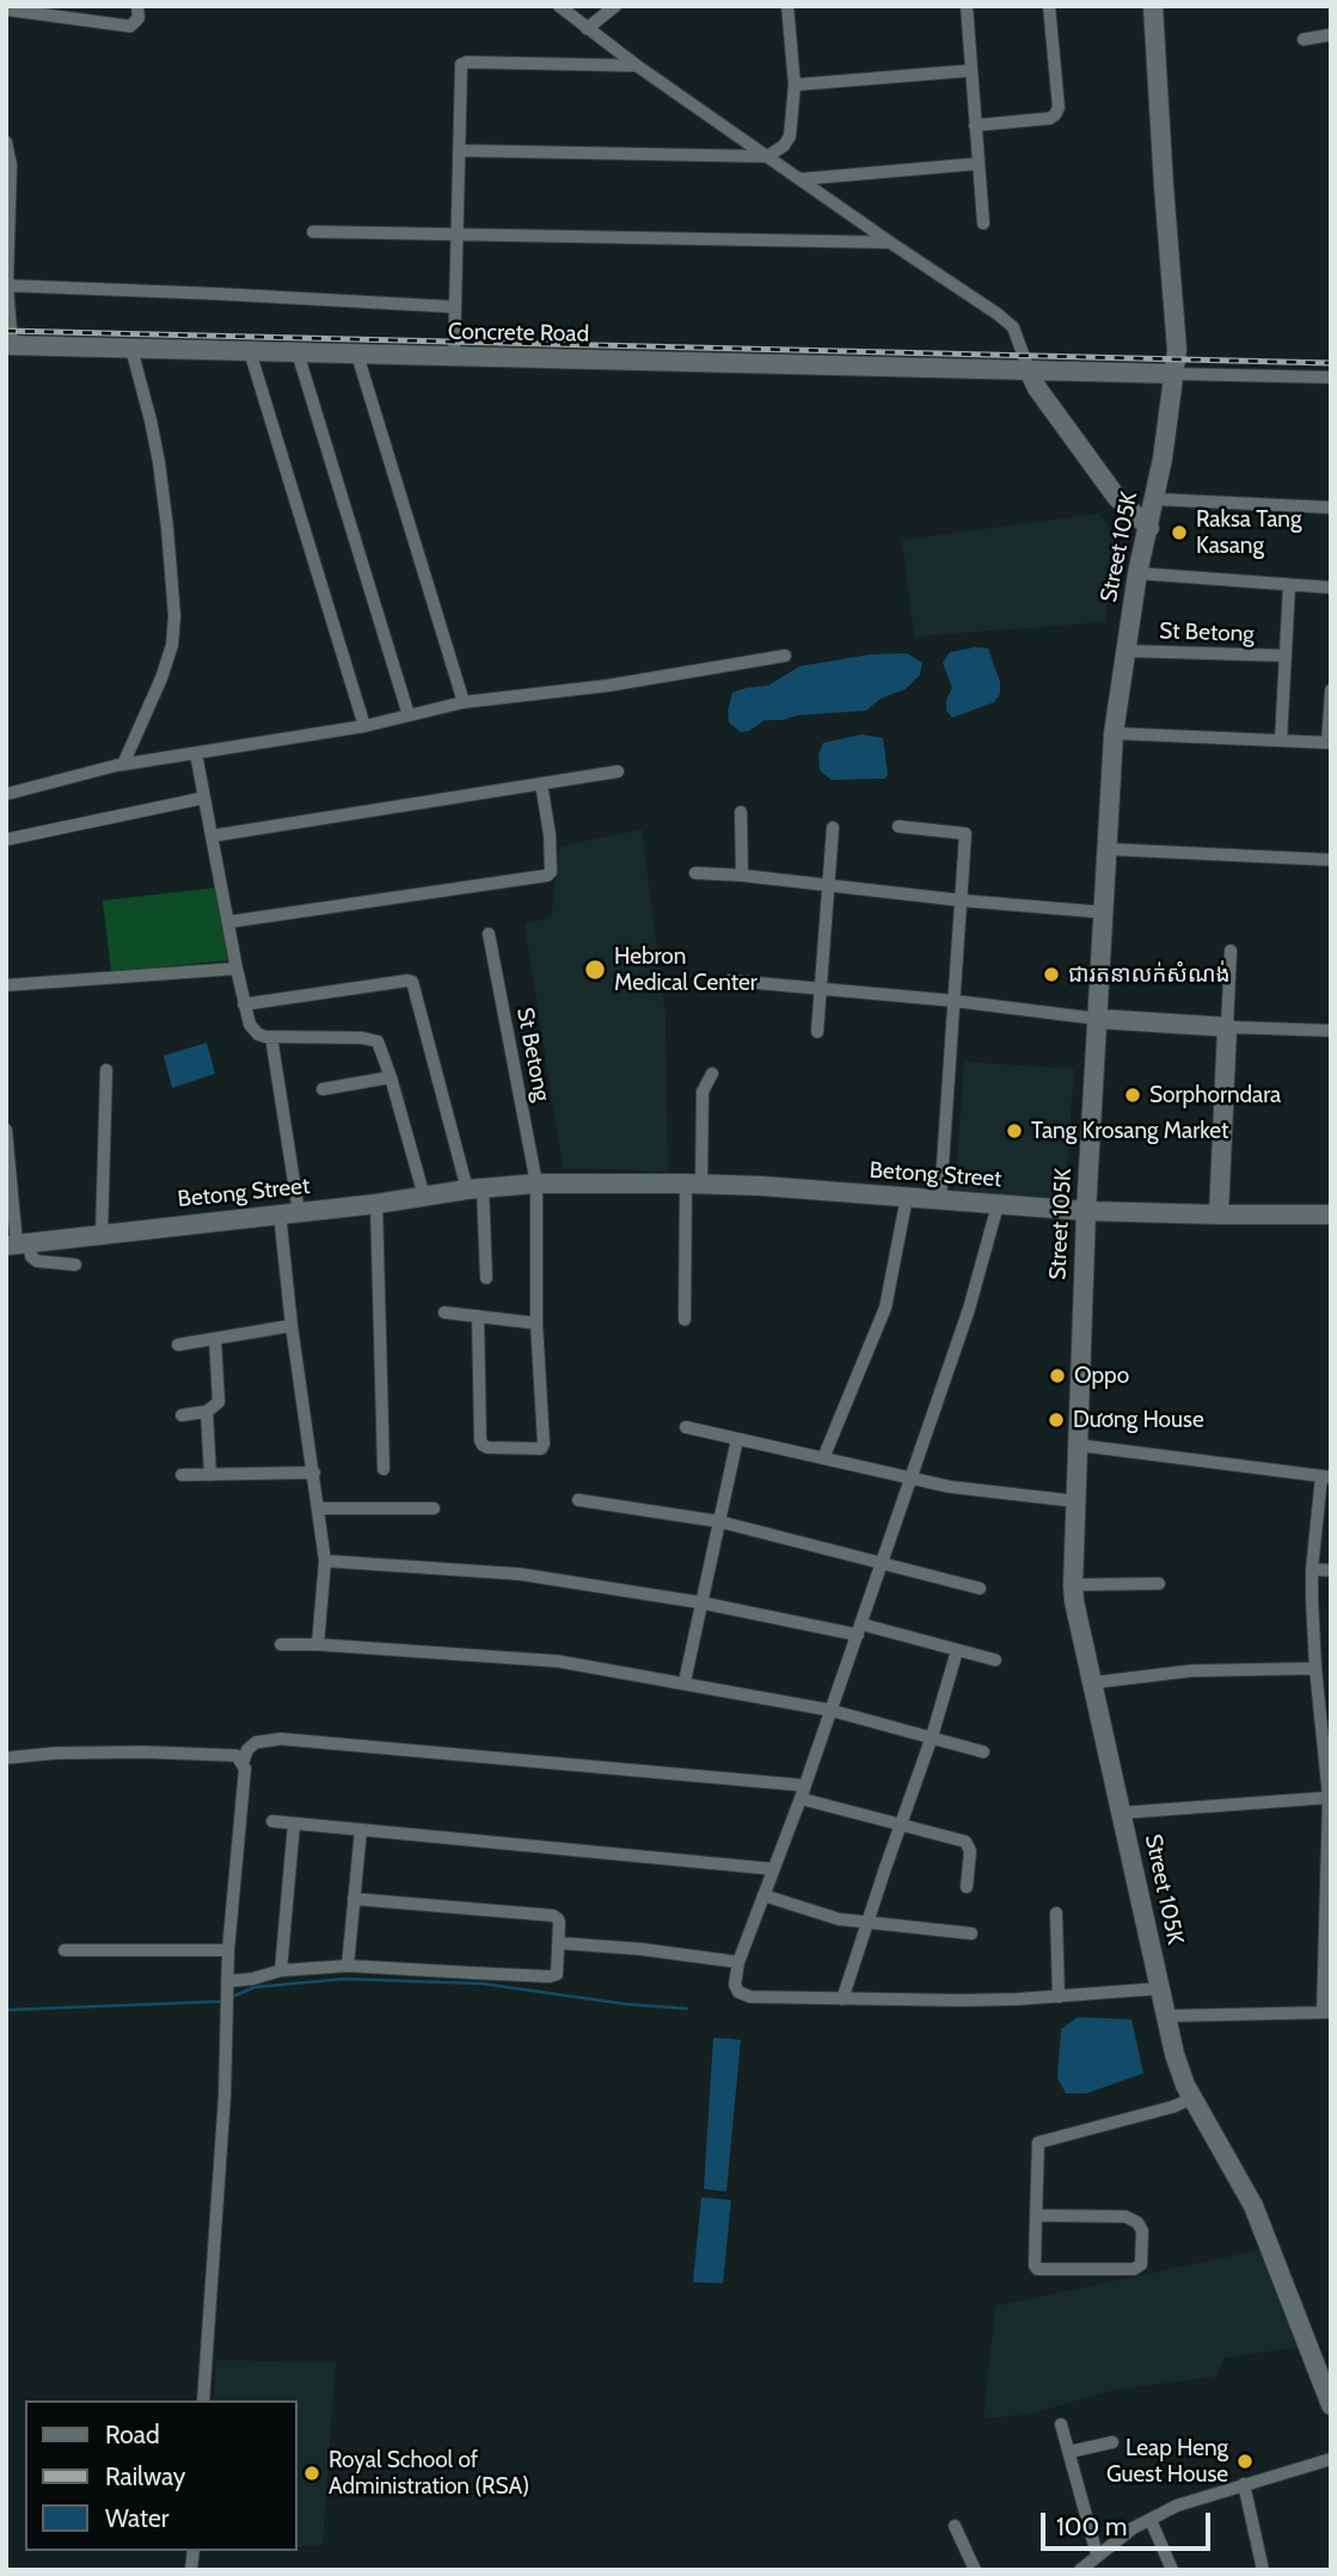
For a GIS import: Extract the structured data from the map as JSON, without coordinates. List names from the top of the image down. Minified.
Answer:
{"streets":{"main road":["Concrete Road","Street 105K","Betong Street"],"street":["St Betong"]},"crossings":[["Concrete Road","Street 105K"],["Street 105K","St Betong"],["Street 105K","Betong Street"],["St Betong","Betong Street"]],"places":["Raksa Tang Kasang","Hebron Medical Center","ជារតនាលក់សំណង់","Sorphorndara","Tang Krosang Market","Oppo","Dương House","Leap Heng Guest House","Royal School of Administration (RSA)"],"legend":["Road","Railway","Water"],"scale_bar":"100 m"}
